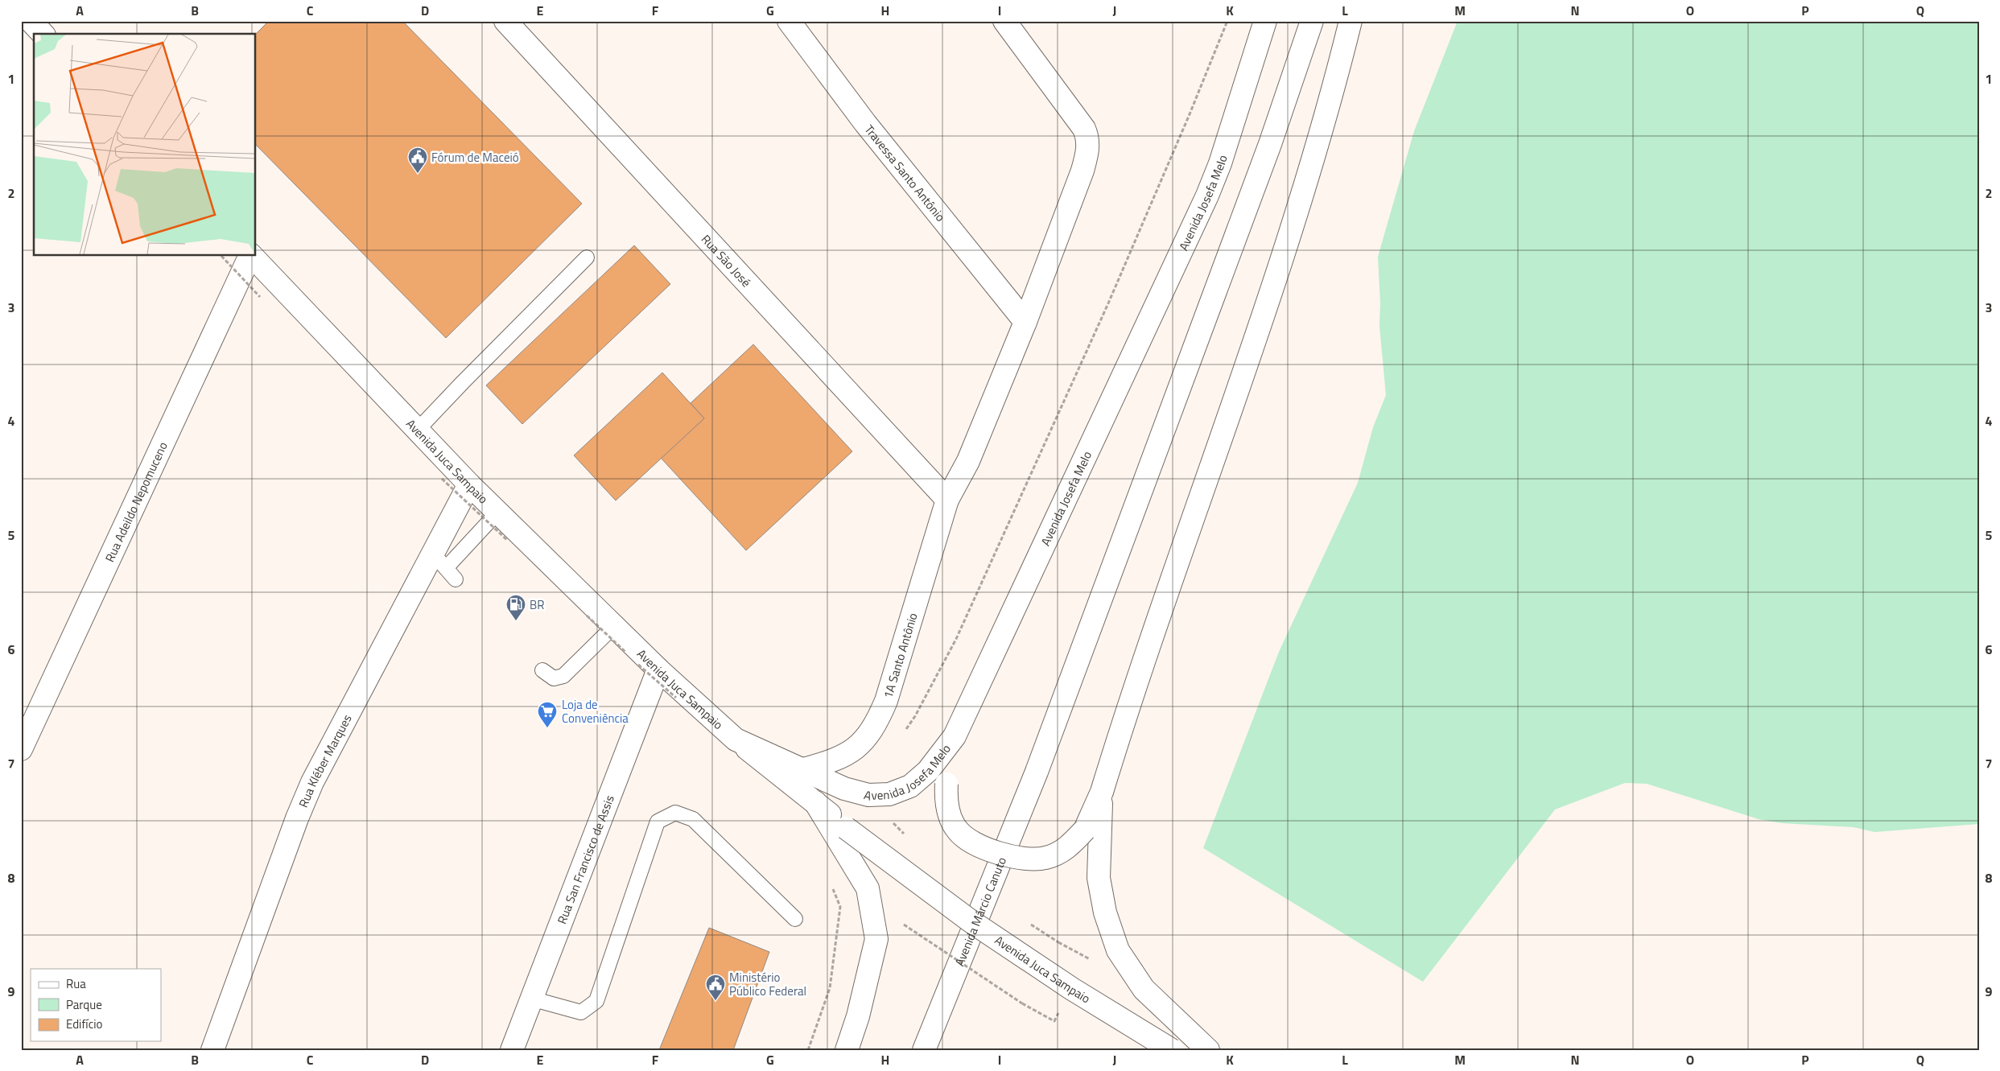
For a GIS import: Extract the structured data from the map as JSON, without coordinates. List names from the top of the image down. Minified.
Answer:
{"streets":{"main road":["Travessa Santo Antônio","Avenida Josefa Melo","Rua São José","Avenida Juca Sampaio","Rua Adeildo Nepomuceno","1A Santo Antônio","Rua Kléber Marques","Rua San Francisco de Assis","Avenida Márcio Canuto"]},"crossings":[["Travessa Santo Antônio","1A Santo Antônio"],["Avenida Josefa Melo","Avenida Juca Sampaio"],["Avenida Josefa Melo","1A Santo Antônio"],["Rua São José","1A Santo Antônio"],["Avenida Juca Sampaio","Rua Kléber Marques"],["Avenida Juca Sampaio","Rua San Francisco de Assis"]],"places":{"public building":["Fórum de Maceió","Ministério Público Federal"],"fuel station":["BR"],"supermarket":["Loja de Conveniência"]},"legend":["Rua","Parque","Edifício"],"grid":{"columns":["A","B","C","D","E","F","G","H","I","J","K","L","M","N","O","P","Q"],"rows":["1","2","3","4","5","6","7","8","9"]}}
